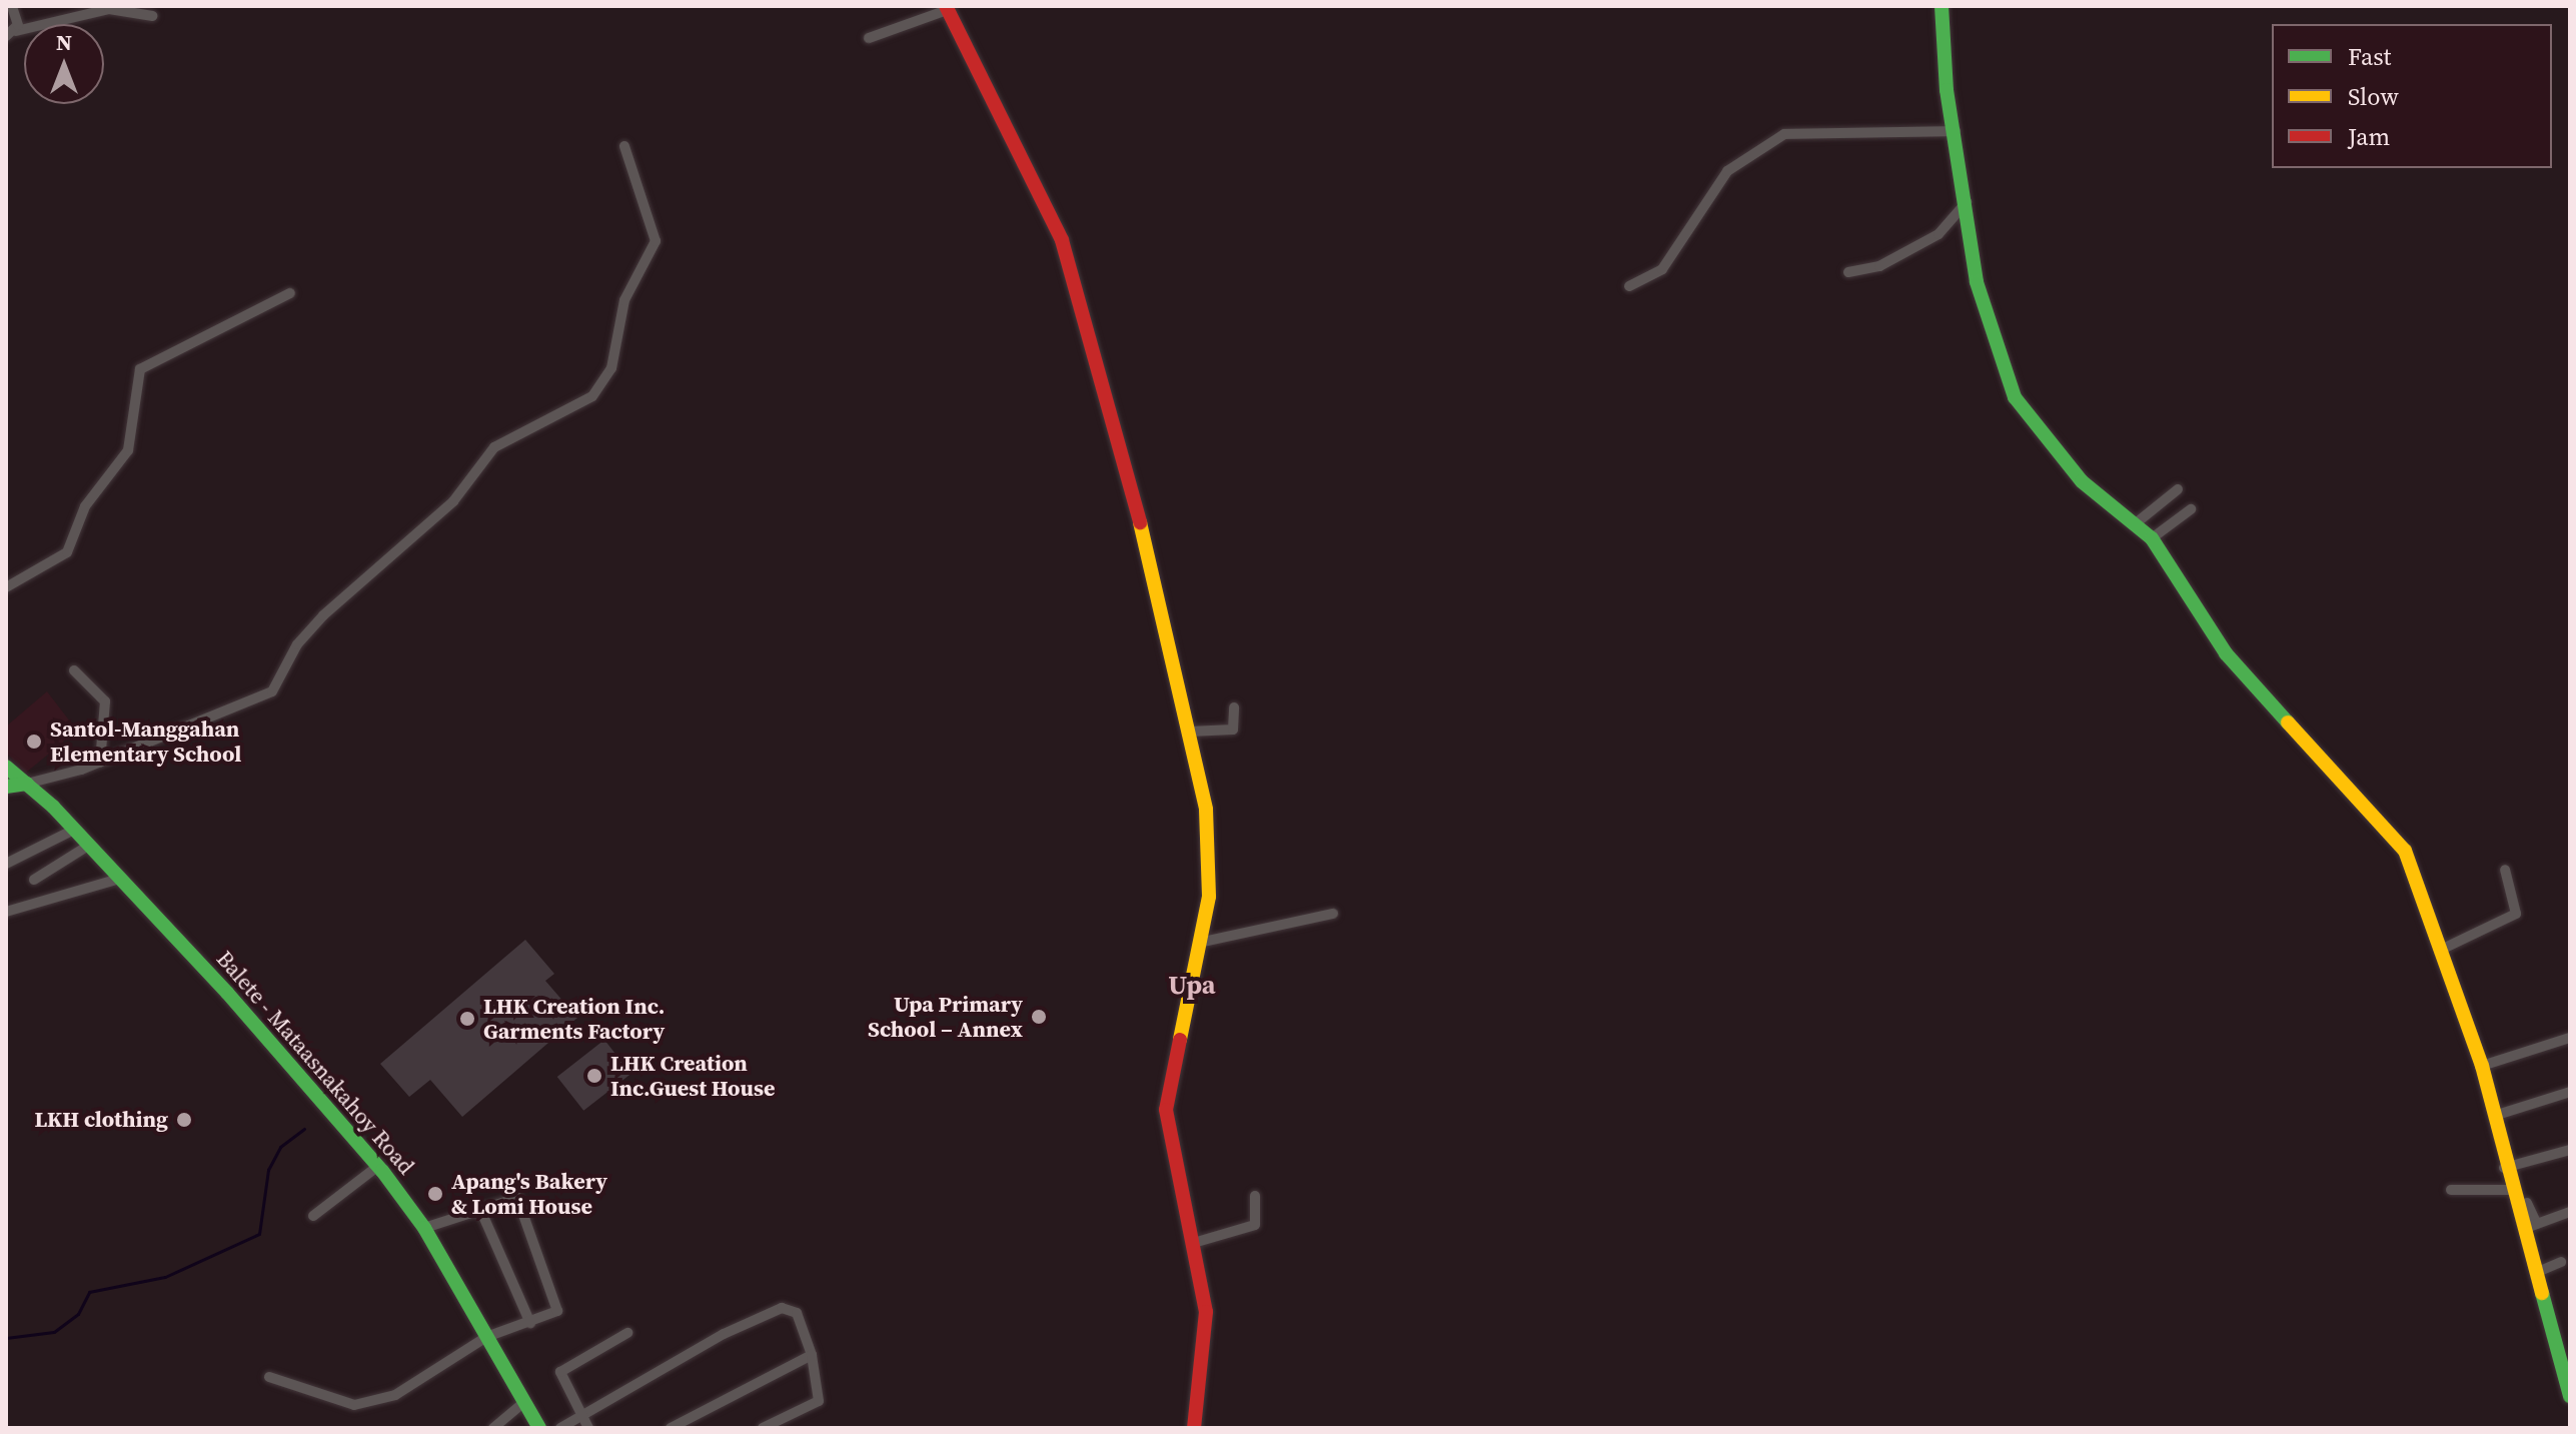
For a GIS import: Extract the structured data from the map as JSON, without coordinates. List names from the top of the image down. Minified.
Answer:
{"streets":{"street":["Balete - Mataasnakahoy Road"]},"districts":["Upa"],"places":["Santol-Manggahan Elementary School","Upa Primary School – Annex","LHK Creation Inc. Garments Factory","LHK Creation Inc.Guest House","LKH clothing","Apang's Bakery & Lomi House"],"legend":["Fast","Slow","Jam"],"north":"top"}
